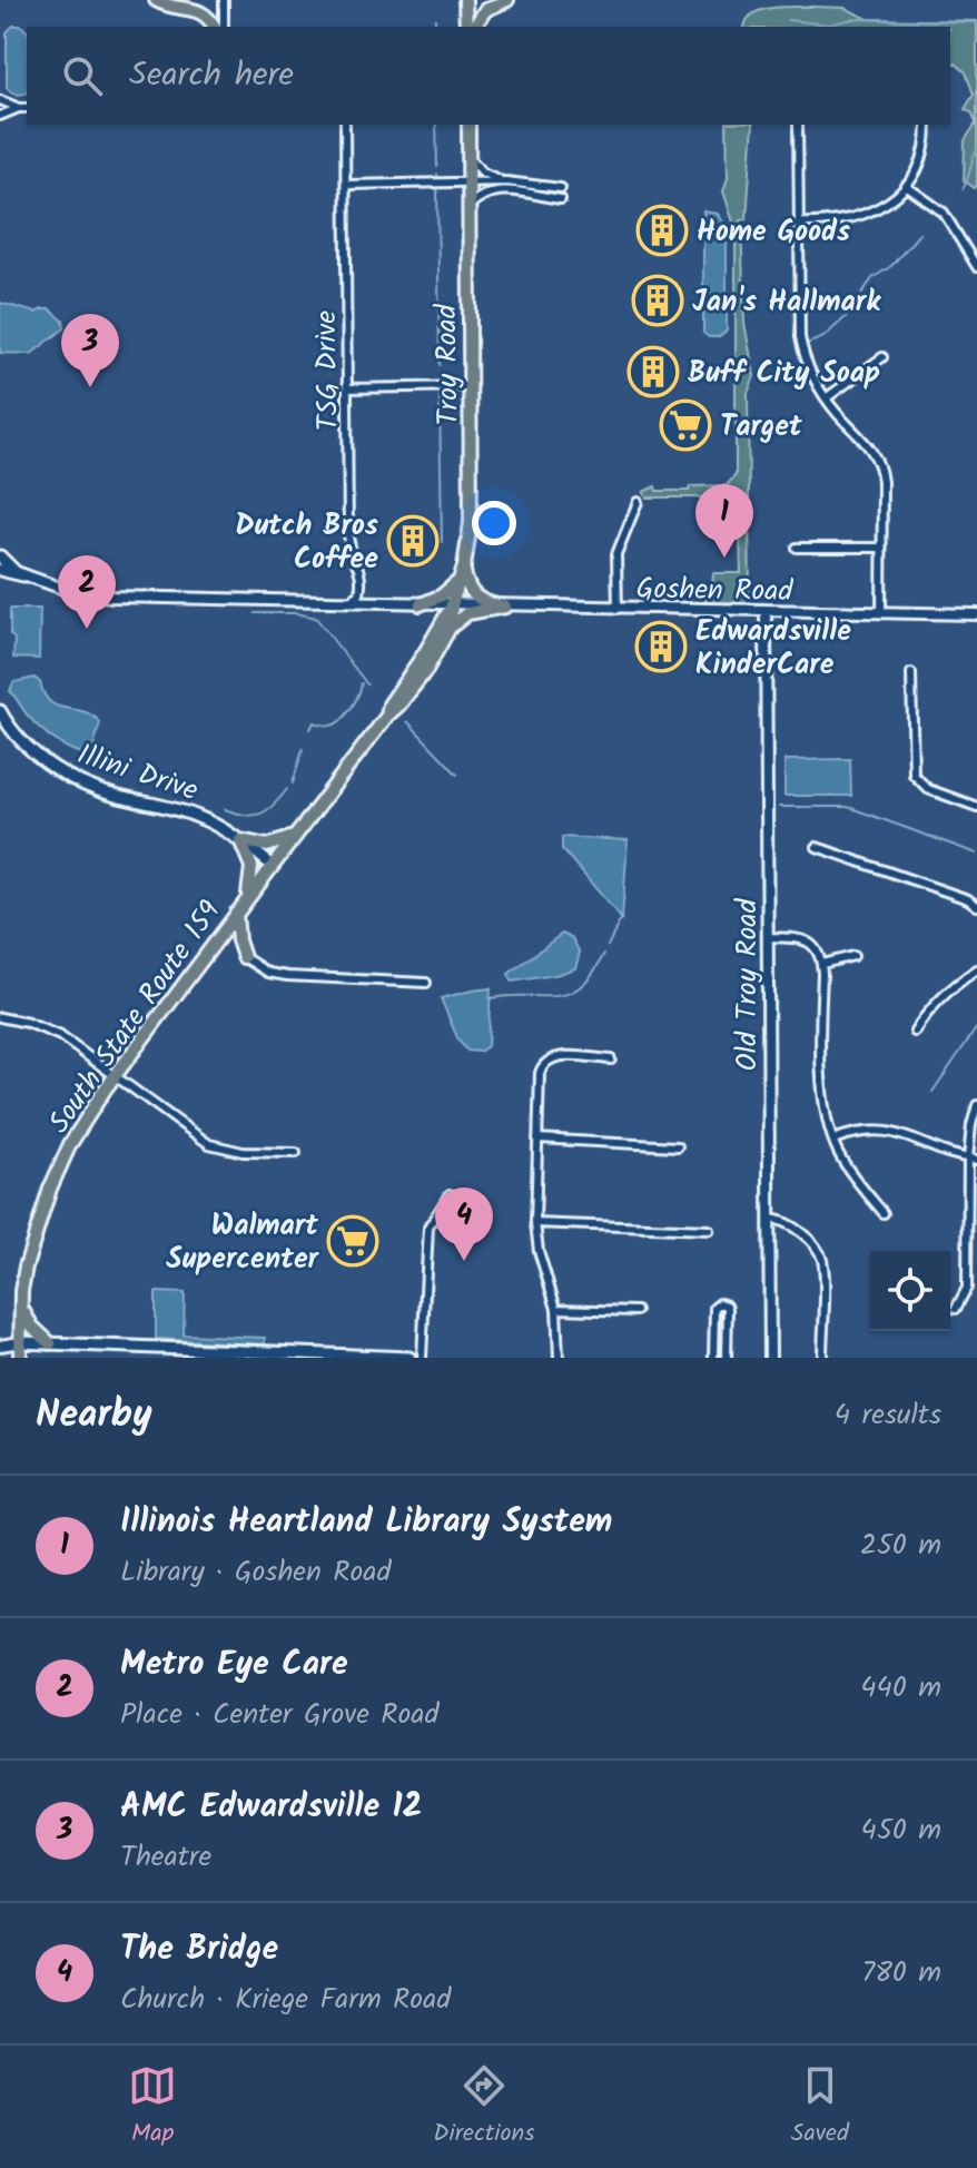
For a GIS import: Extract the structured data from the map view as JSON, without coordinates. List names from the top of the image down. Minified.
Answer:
{"streets":{"main road":["Troy Road","Illini Drive","South State Route 159"],"street":["TSG Drive","Goshen Road","Old Troy Road"]},"crossings":[["Troy Road","Goshen Road"],["Troy Road","Illini Drive"],["Troy Road","South State Route 159"],["TSG Drive","Goshen Road"],["Goshen Road","Old Troy Road"],["Illini Drive","South State Route 159"]],"places":{"building":["Home Goods","Jan's Hallmark","Buff City Soap","Dutch Bros Coffee","Edwardsville KinderCare"],"supermarket":["Target","Walmart Supercenter"]},"page":{"search":"Search here","pins":["3","1","2","4"],"heading":["Nearby","4 results"],"list":[{"mark":"1","name":"Illinois Heartland Library System","note":"Library · Goshen Road","value":"250 m"},{"mark":"2","name":"Metro Eye Care","note":"Place · Center Grove Road","value":"440 m"},{"mark":"3","name":"AMC Edwardsville 12","note":"Theatre","value":"450 m"},{"mark":"4","name":"The Bridge","note":"Church · Kriege Farm Road","value":"780 m"}],"nav":["Map","Directions","Saved"]}}
